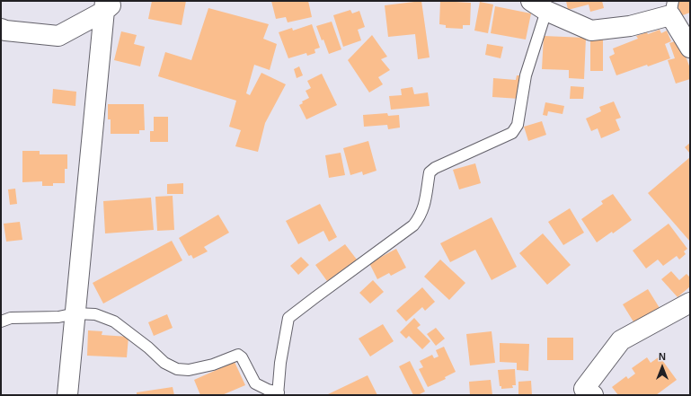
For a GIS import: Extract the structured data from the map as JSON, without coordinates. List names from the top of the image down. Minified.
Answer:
{"north":"top"}
